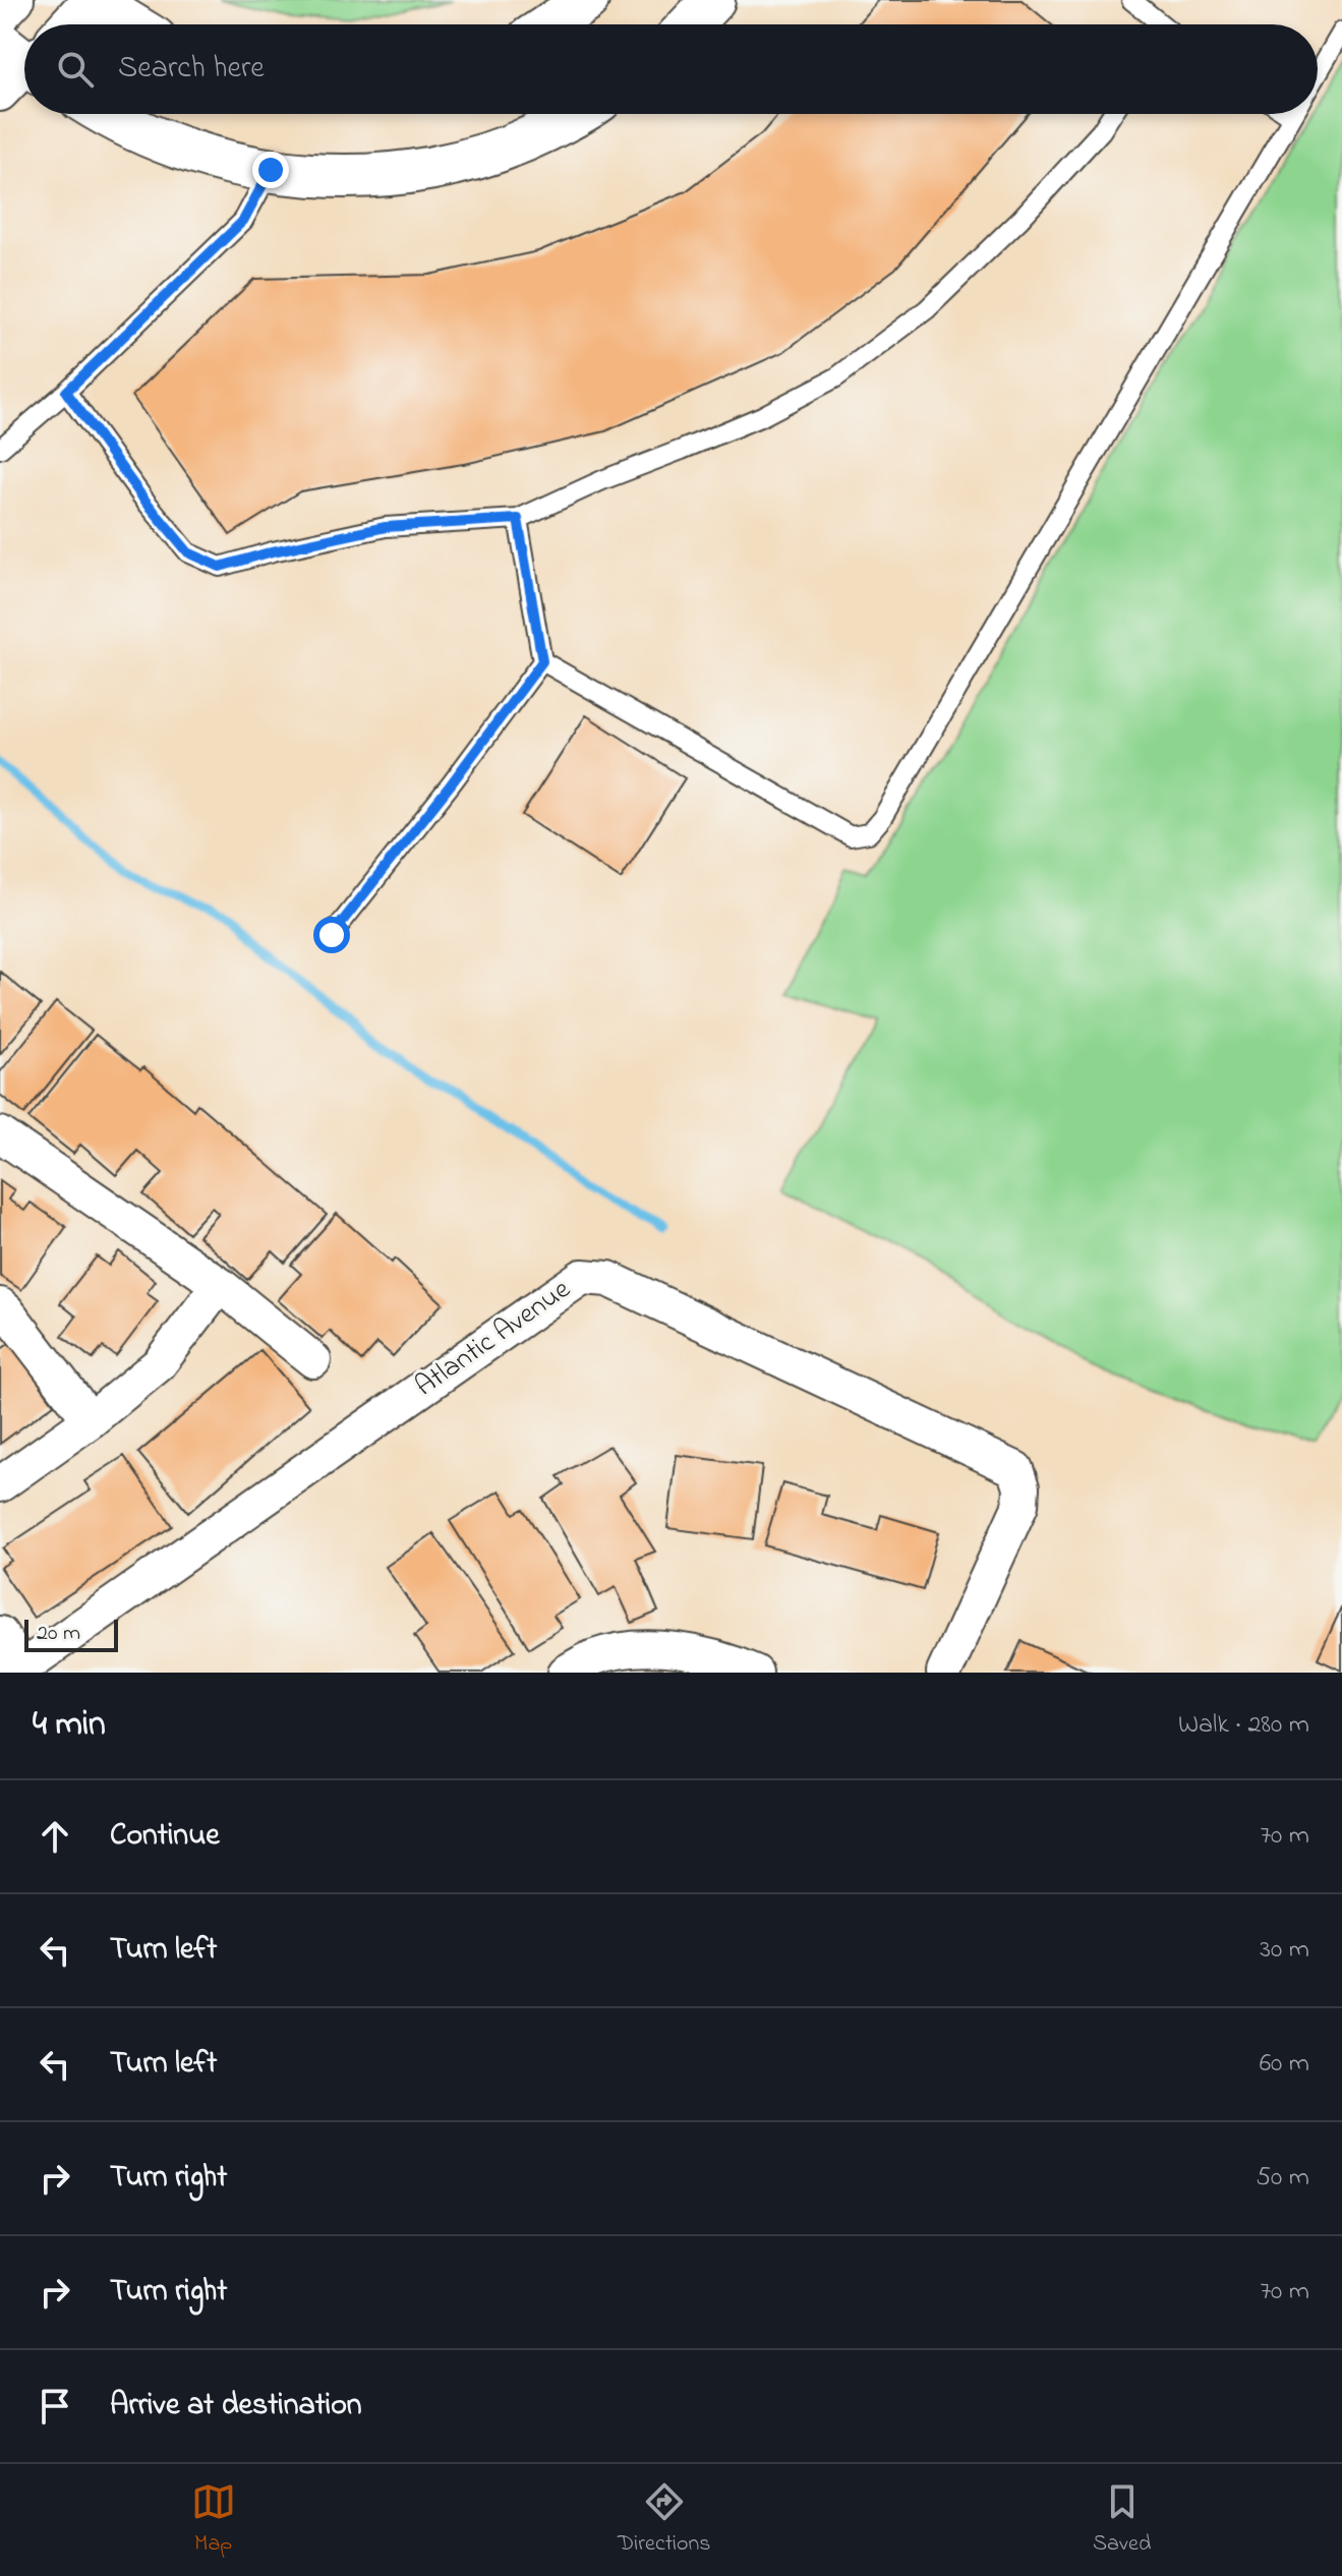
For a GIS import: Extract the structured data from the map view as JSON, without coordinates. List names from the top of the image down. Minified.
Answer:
{"streets":{"street":["Atlantic Avenue"]},"scale_bar":"20 m","page":{"search":"Search here","scale":"20 m","heading":["4 min","Walk · 280 m"],"list":[["Continue","70 m"],["Turn left","30 m"],["Turn left","60 m"],["Turn right","50 m"],["Turn right","70 m"],"Arrive at destination"],"nav":["Map","Directions","Saved"]}}
